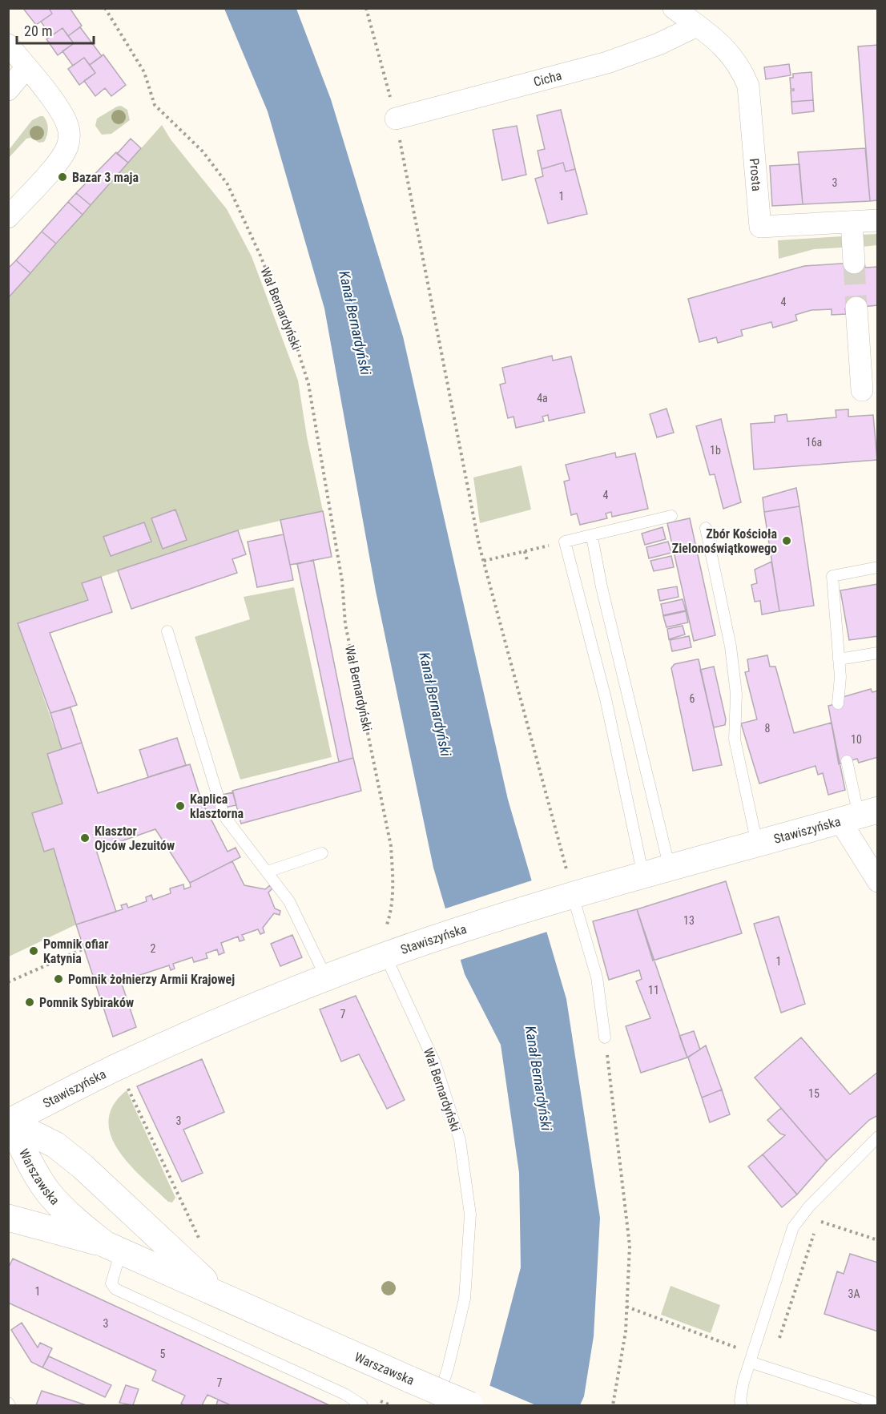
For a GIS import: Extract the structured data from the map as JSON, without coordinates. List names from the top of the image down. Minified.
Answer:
{"streets":{"street":["Cicha","Prosta","Stawiszyńska","Warszawska"],"lane":["Wał Bernardyński"]},"crossings":[["Cicha","Prosta"],["Wał Bernardyński","Stawiszyńska"],["Stawiszyńska","Warszawska"]],"water":["Kanał Bernardyński"],"places":["Bazar 3 maja","Zbór Kościoła Zielonoświątkowego","Kaplica klasztorna","Klasztor Ojców Jezuitów","Pomnik ofiar Katynia","Pomnik żołnierzy Armii Krajowej","Pomnik Sybiraków"],"house_numbers":["3","1","4","4a","16a","1b","4","6","8","10","13","2","1","11","7","15","3","1","3A","3","5","7"],"scale_bar":"20 m"}
